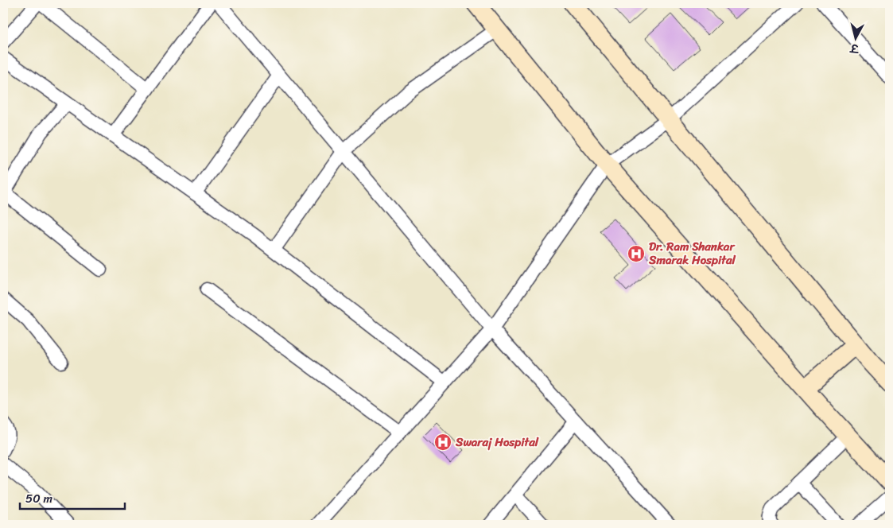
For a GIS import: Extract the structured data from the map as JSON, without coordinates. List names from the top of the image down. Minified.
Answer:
{"places":{"hospital":["Dr. Ram Shankar Smarak Hospital","Swaraj Hospital"]},"scale_bar":"50 m","north":"bottom"}
